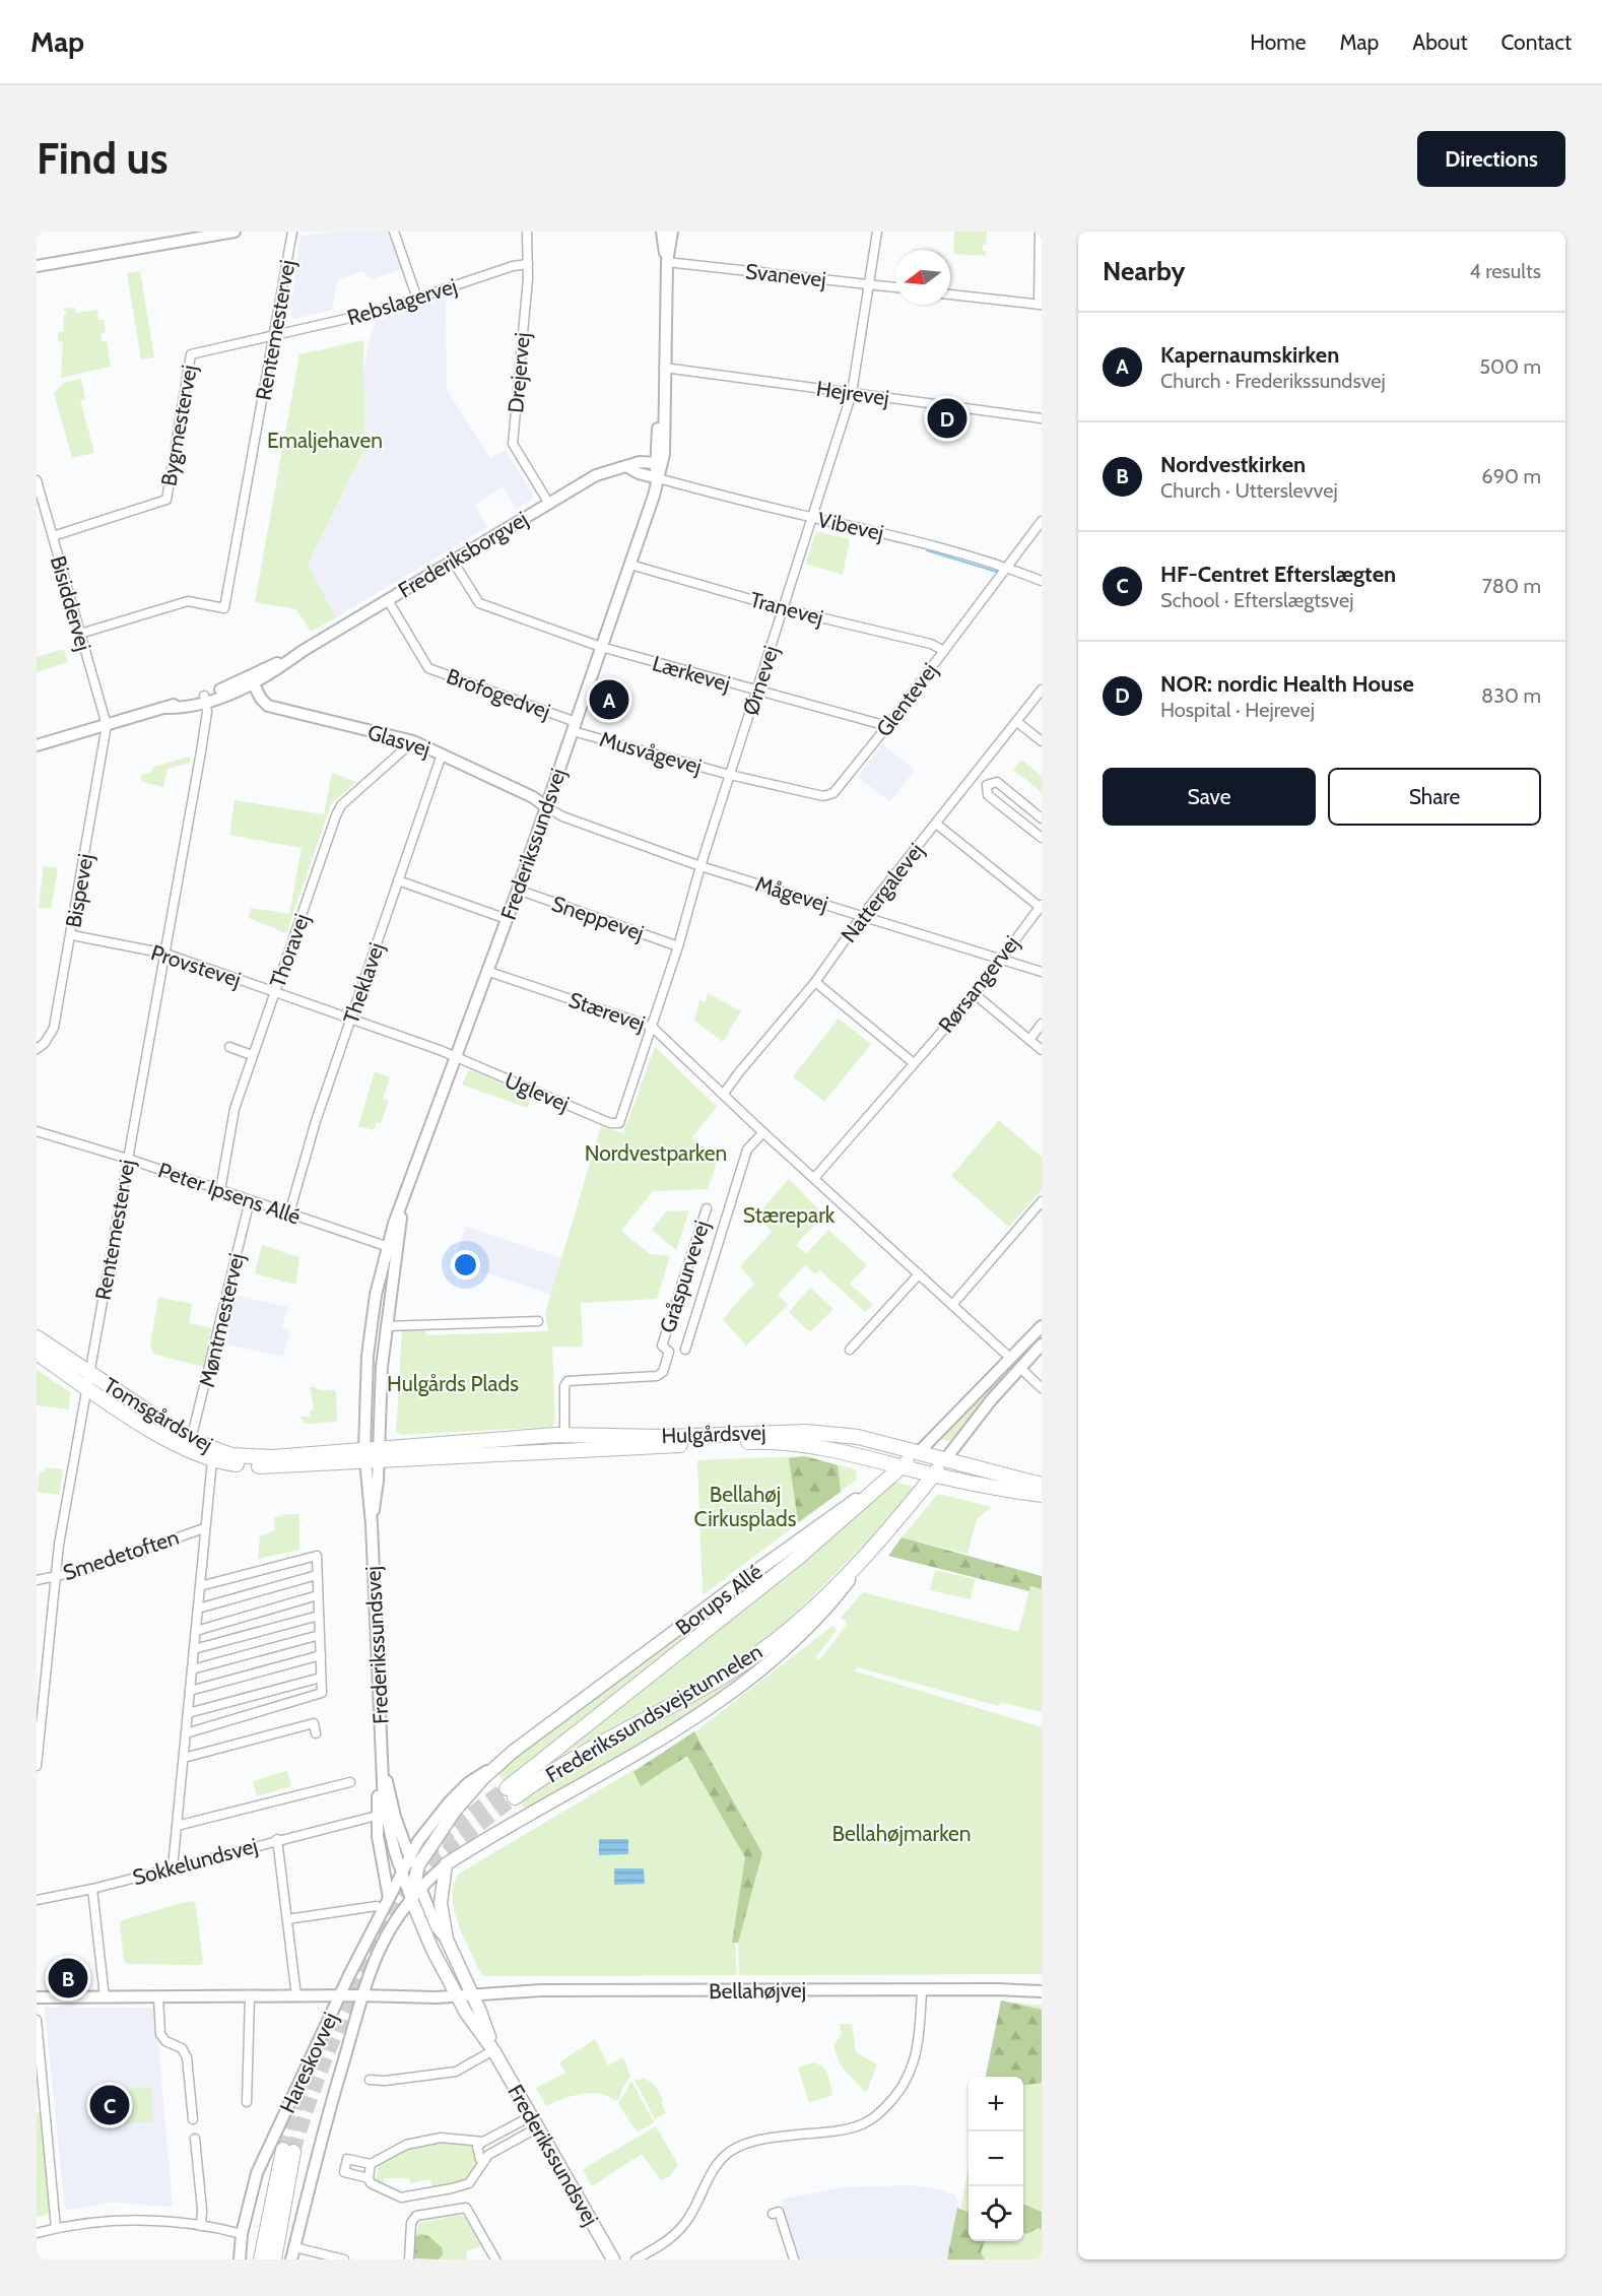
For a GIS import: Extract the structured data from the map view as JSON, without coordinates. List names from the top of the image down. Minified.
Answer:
{"streets":{"main road":["Frederikssundsvej","Tomsgårdsvej","Hulgårdsvej","Borups Allé","Frederikssundsvejstunnelen"],"street":["Svanevej","Rebslagervej","Rentemestervej","Drejervej","Hejrevej","Bygmestervej","Vibevej","Frederiksborgvej","Bisiddervej","Tranevej","Lærkevej","Ørnevej","Brofogedvej","Glentevej","Glasvej","Musvågevej","Bispevej","Nattergalevej","Mågevej","Sneppevej","Thoravej","Provstevej","Theklavej","Rørsangervej","Stærevej","Uglevej","Peter Ipsens Allé","Gråspurvevej","Møntmestervej","Smedetoften","Sokkelundsvej","Bellahøjvej","Hareskovvej"]},"crossings":[["Svanevej","Ørnevej"],["Svanevej","Frederikssundsvej"],["Rebslagervej","Rentemestervej"],["Rebslagervej","Drejervej"],["Rebslagervej","Bygmestervej"],["Rentemestervej","Bygmestervej"],["Rentemestervej","Frederiksborgvej"],["Rentemestervej","Bisiddervej"],["Rentemestervej","Provstevej"],["Rentemestervej","Peter Ipsens Allé"],["Rentemestervej","Tomsgårdsvej"],["Rentemestervej","Smedetoften"],["Drejervej","Frederiksborgvej"],["Hejrevej","Ørnevej"],["Hejrevej","Frederikssundsvej"],["Bygmestervej","Bisiddervej"],["Vibevej","Frederiksborgvej"],["Vibevej","Ørnevej"],["Vibevej","Glentevej"],["Vibevej","Frederikssundsvej"],["Frederiksborgvej","Bisiddervej"],["Frederiksborgvej","Lærkevej"],["Frederiksborgvej","Brofogedvej"],["Frederiksborgvej","Glasvej"],["Frederiksborgvej","Frederikssundsvej"],["Frederiksborgvej","Bispevej"],["Bisiddervej","Bispevej"],["Tranevej","Ørnevej"],["Tranevej","Glentevej"],["Tranevej","Frederikssundsvej"],["Lærkevej","Ørnevej"],["Lærkevej","Glentevej"],["Lærkevej","Frederikssundsvej"],["Ørnevej","Glentevej"],["Ørnevej","Musvågevej"],["Ørnevej","Mågevej"],["Ørnevej","Sneppevej"],["Ørnevej","Stærevej"],["Ørnevej","Uglevej"],["Brofogedvej","Musvågevej"],["Brofogedvej","Frederikssundsvej"],["Glentevej","Musvågevej"],["Glasvej","Frederikssundsvej"],["Glasvej","Mågevej"],["Glasvej","Thoravej"],["Glasvej","Theklavej"],["Musvågevej","Frederikssundsvej"],["Frederikssundsvej","Mågevej"],["Frederikssundsvej","Sneppevej"],["Frederikssundsvej","Provstevej"],["Frederikssundsvej","Stærevej"],["Frederikssundsvej","Uglevej"],["Frederikssundsvej","Peter Ipsens Allé"],["Frederikssundsvej","Tomsgårdsvej"],["Frederikssundsvej","Hulgårdsvej"],["Frederikssundsvej","Borups Allé"],["Frederikssundsvej","Sokkelundsvej"],["Frederikssundsvej","Bellahøjvej"],["Frederikssundsvej","Hareskovvej"],["Bispevej","Provstevej"],["Nattergalevej","Mågevej"],["Nattergalevej","Stærevej"],["Mågevej","Rørsangervej"],["Thoravej","Provstevej"],["Thoravej","Peter Ipsens Allé"],["Provstevej","Theklavej"],["Provstevej","Uglevej"],["Theklavej","Peter Ipsens Allé"],["Rørsangervej","Stærevej"],["Stærevej","Borups Allé"],["Peter Ipsens Allé","Møntmestervej"],["Gråspurvevej","Hulgårdsvej"],["Møntmestervej","Tomsgårdsvej"],["Tomsgårdsvej","Hulgårdsvej"],["Hulgårdsvej","Borups Allé"],["Borups Allé","Frederikssundsvejstunnelen"],["Borups Allé","Hareskovvej"],["Bellahøjvej","Hareskovvej"]],"parks":["Emaljehaven","Nordvestparken","Stærepark","Hulgårds Plads","Bellahøj Cirkusplads","Bellahøjmarken"],"north":"left","page":{"header":"Map","nav":["Home","Map","About","Contact"],"buttons":["Directions",["Save","Share"]],"title":"Find us","heading":["Nearby","4 results"],"list":[{"mark":"A","name":"Kapernaumskirken","note":"Church · Frederikssundsvej","value":"500 m"},{"mark":"B","name":"Nordvestkirken","note":"Church · Utterslevvej","value":"690 m"},{"mark":"C","name":"HF-Centret Efterslægten","note":"School · Efterslægtsvej","value":"780 m"},{"mark":"D","name":"NOR: nordic Health House","note":"Hospital · Hejrevej","value":"830 m"}],"pins":["D","A","B","C"],"map_buttons":["+","−"]}}
